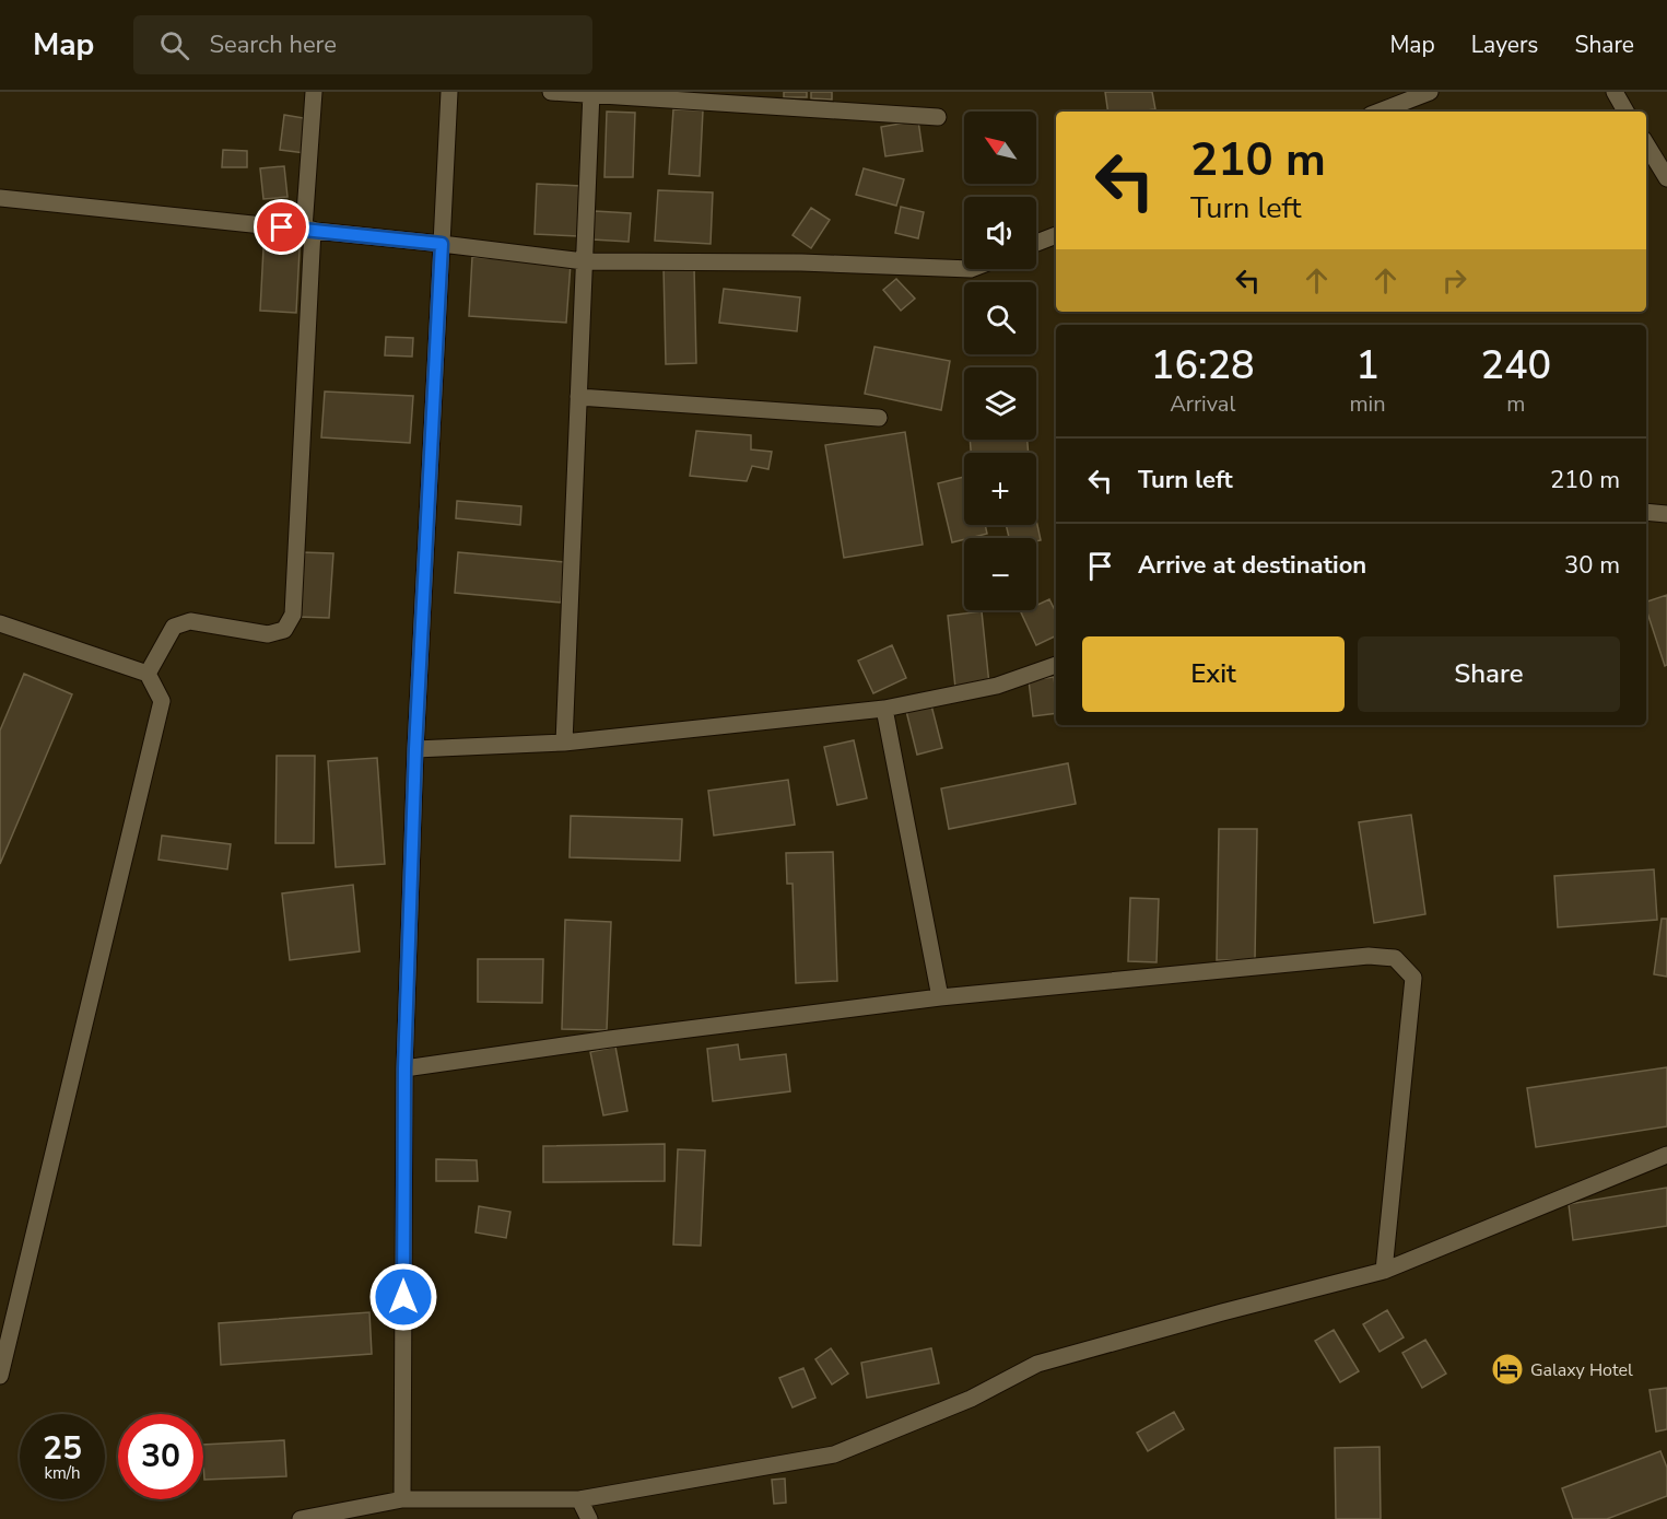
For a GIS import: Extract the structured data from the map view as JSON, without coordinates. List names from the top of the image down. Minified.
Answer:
{"places":{"hotel":["Galaxy Hotel"]},"north":"top left","page":{"header":"Map","search":"Search here","nav":["Map","Layers","Share"],"map_buttons":["+","−"],"turn":["210 m","Turn left"],"eta":["16:28","Arrival","1","min","240","m"],"list":[{"name":"Turn left","value":"210 m"},{"name":"Arrive at destination","value":"30 m"}],"buttons":["Exit","Share"],"speed":"25 km/h","limit":"30"}}
